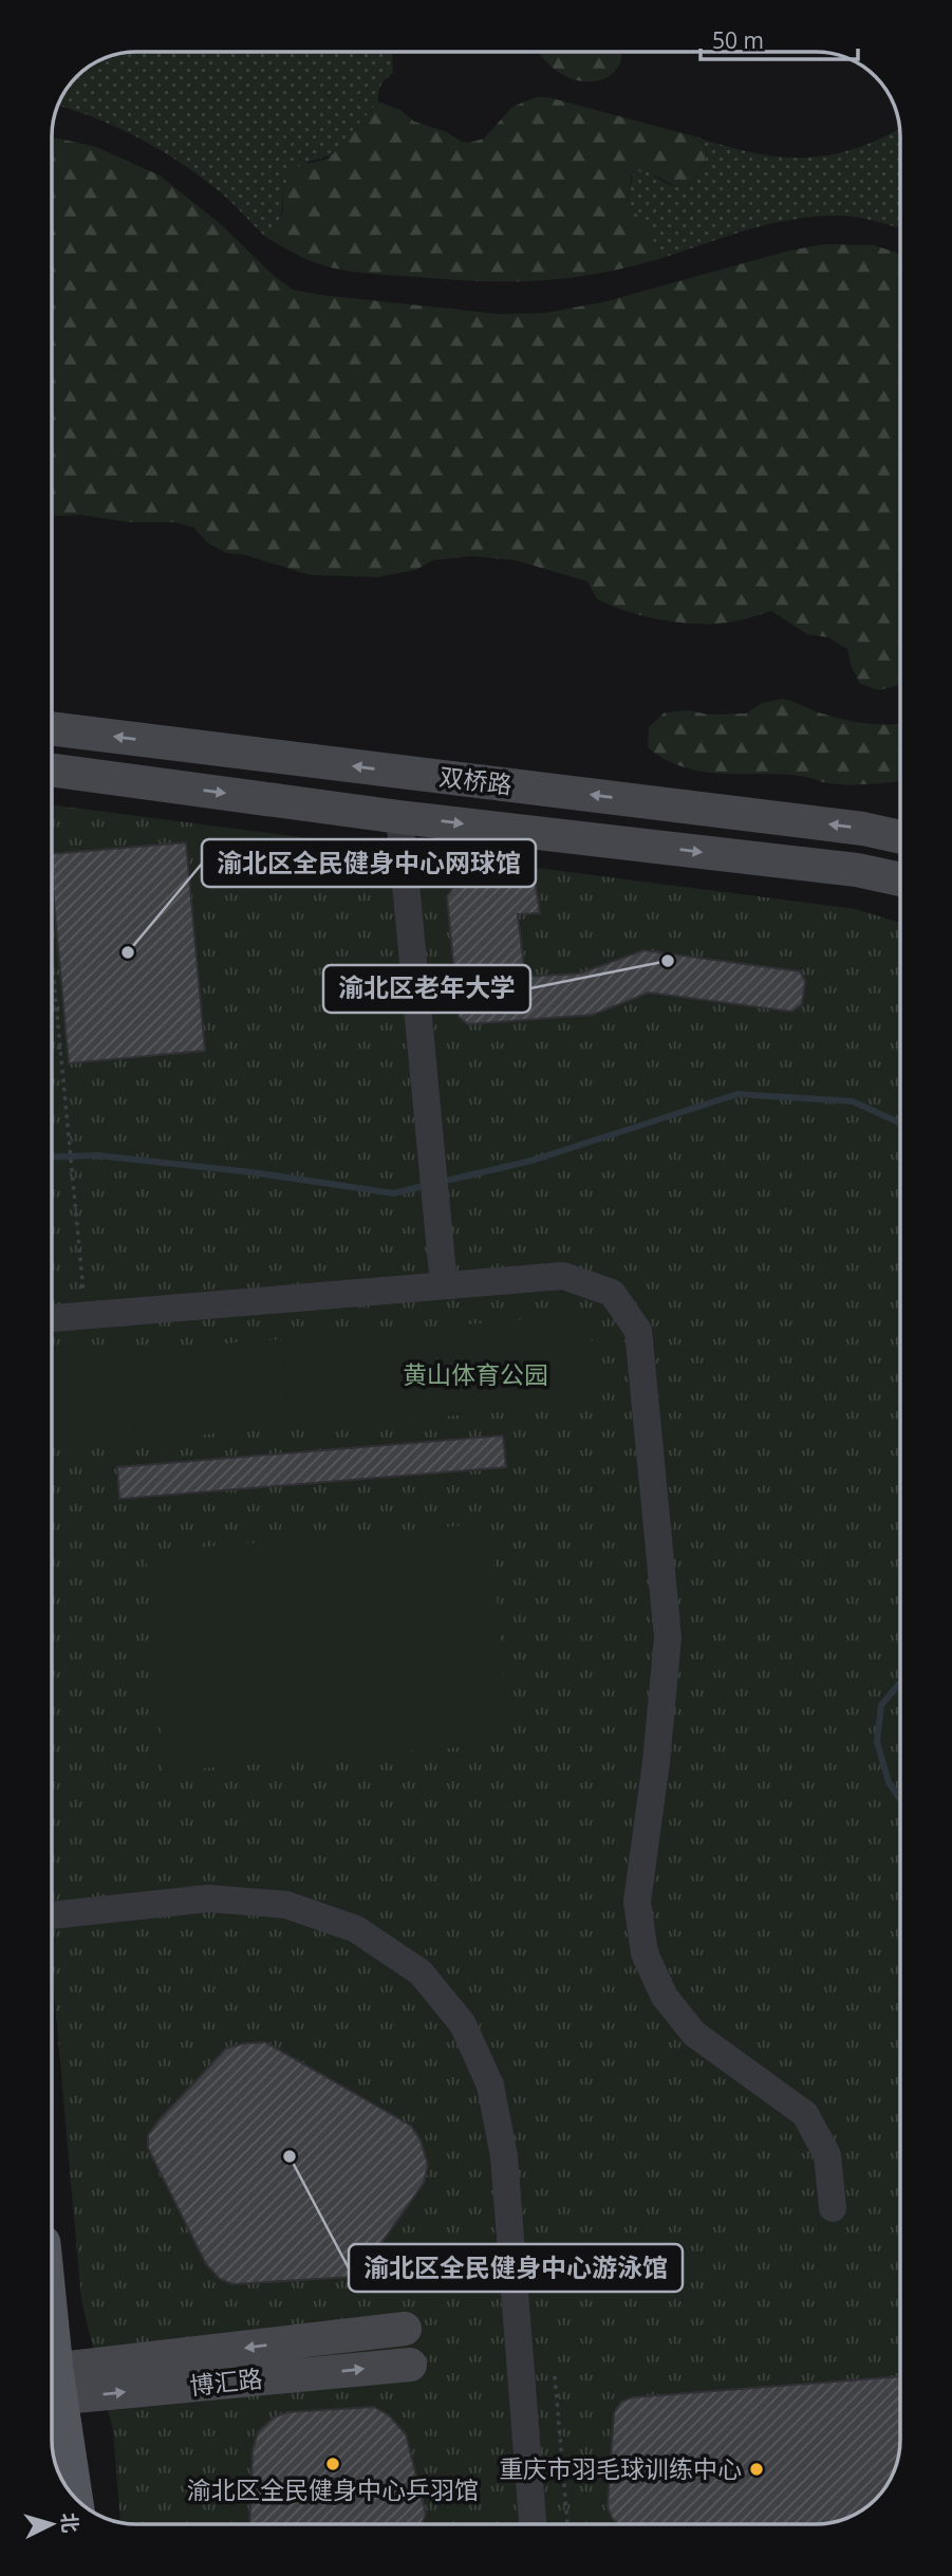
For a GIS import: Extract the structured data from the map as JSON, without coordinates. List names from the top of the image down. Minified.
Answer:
{"streets":{"main road":["双桥路","博汇路"]},"parks":["黄山体育公园"],"places":["渝北区全民健身中心网球馆","渝北区老年大学","渝北区全民健身中心游泳馆","渝北区全民健身中心乒羽馆","重庆市羽毛球训练中心"],"scale_bar":"50 m","north":"right"}
